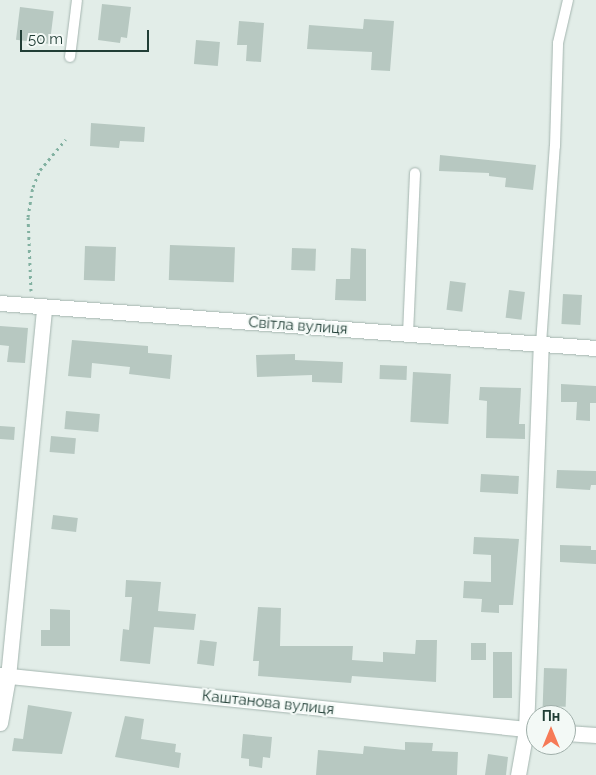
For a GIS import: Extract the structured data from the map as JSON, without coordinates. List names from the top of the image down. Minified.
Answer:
{"streets":{"street":["Світла вулиця","Каштанова вулиця"]},"scale_bar":"50 m","north":"top"}
